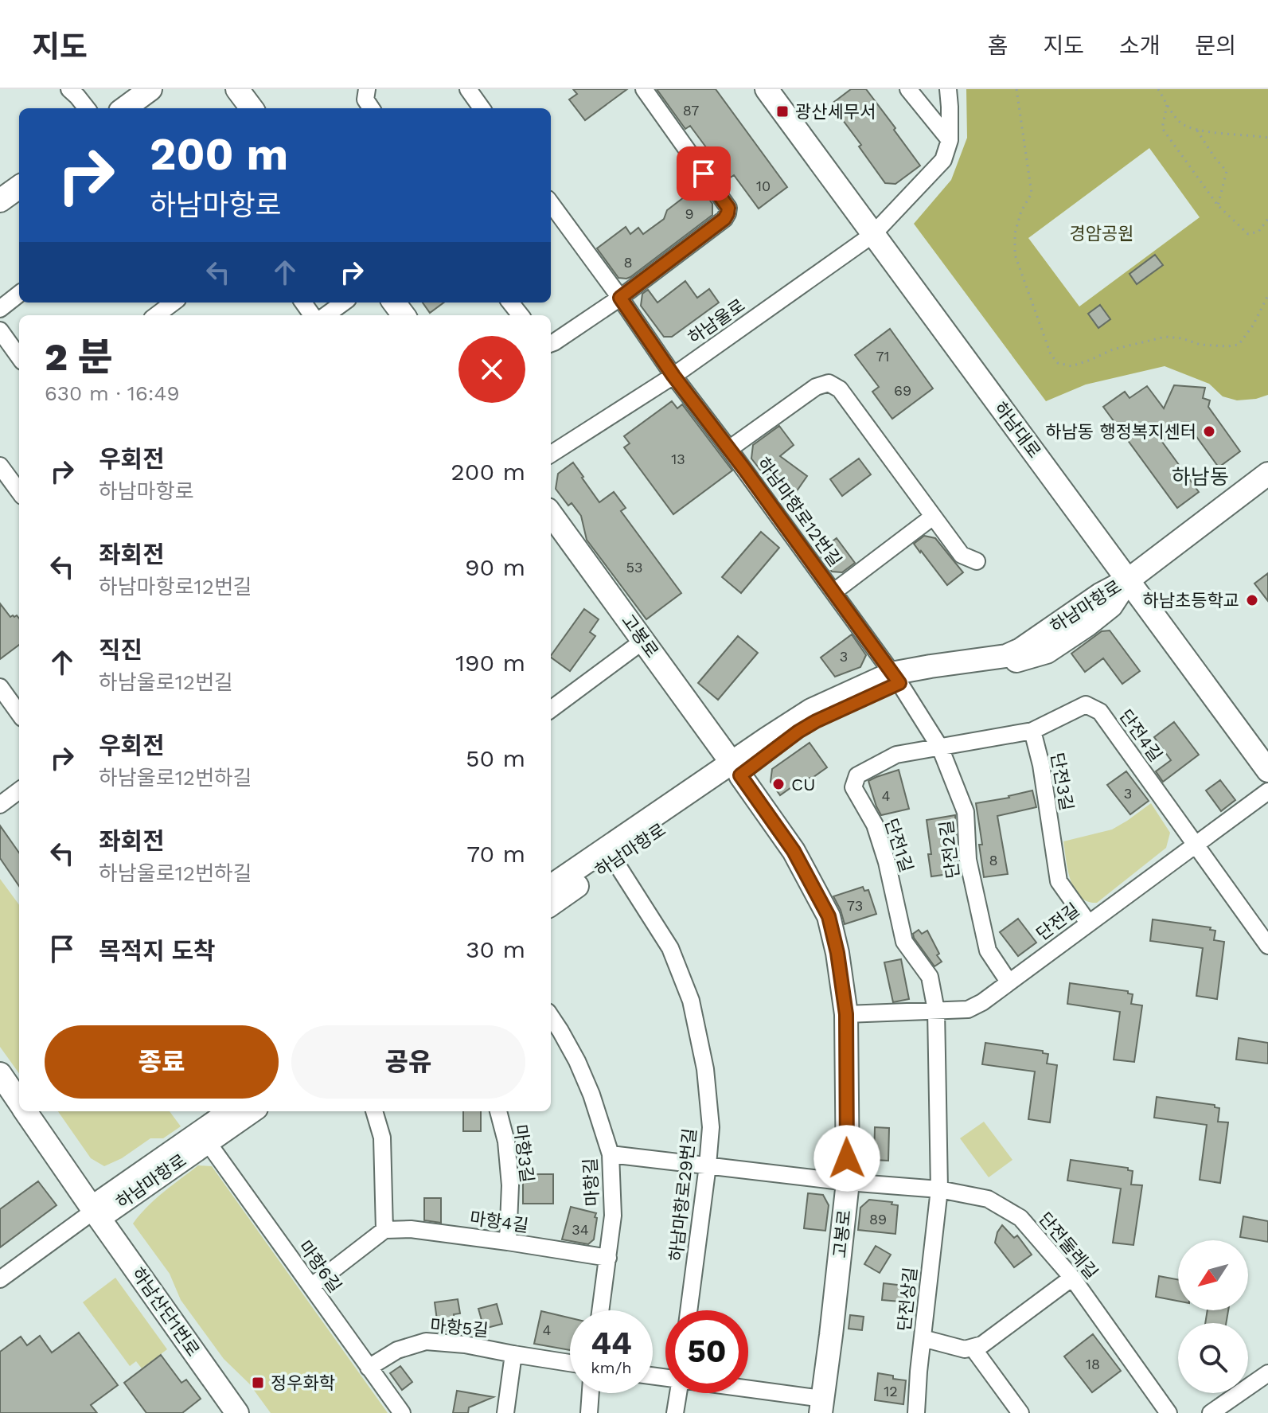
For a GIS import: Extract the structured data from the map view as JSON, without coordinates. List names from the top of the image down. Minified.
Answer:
{"streets":{"street":["하남울로","하남대로","하남마항로12번길","하남마항로","고봉로","단전4길","단전3길","단전1길","단전2길","단전길","마항3길","마항길","하남마항로29번길","마항4길","단전둘레길","마항6길","단전상길","하남산단1번로","마항5길"]},"crossings":[["하남울로","하남대로"],["하남울로","하남마항로12번길"],["하남대로","하남마항로"],["하남마항로12번길","하남마항로"],["하남마항로12번길","단전2길"],["하남마항로","고봉로"],["하남마항로","단전2길"],["하남마항로","하남마항로29번길"],["하남마항로","마항6길"],["하남마항로","하남산단1번로"],["고봉로","단전길"],["고봉로","단전둘레길"],["단전4길","단전3길"],["단전4길","단전길"],["단전3길","단전길"],["단전1길","단전2길"],["단전1길","단전길"],["단전1길","단전둘레길"],["단전1길","단전상길"],["단전2길","단전길"],["마항3길","마항4길"],["마항길","마항4길"],["마항길","단전둘레길"],["하남마항로29번길","단전둘레길"],["단전둘레길","단전상길"],["마항6길","마항5길"]],"districts":["하남동"],"parks":["경암공원"],"places":{"transit":["광산세무서","정우화학"],"other":["하남동 행정복지센터","하남초등학교","CU"]},"house_numbers":["87","10","9","8","71","69","13","53","3","3","4","8","73","89","34","4","18","12"],"north":"bottom left","page":{"header":"지도","nav":["홈","지도","소개","문의"],"turn":["200 m","하남마항로"],"heading":["2 분","630 m · 16:49"],"list":[{"name":"우회전","note":"하남마항로","value":"200 m"},{"name":"좌회전","note":"하남마항로12번길","value":"90 m"},{"name":"직진","note":"하남울로12번길","value":"190 m"},{"name":"우회전","note":"하남울로12번하길","value":"50 m"},{"name":"좌회전","note":"하남울로12번하길","value":"70 m"},{"name":"목적지 도착","value":"30 m"}],"buttons":["종료","공유"],"speed":"44 km/h","limit":"50"}}
